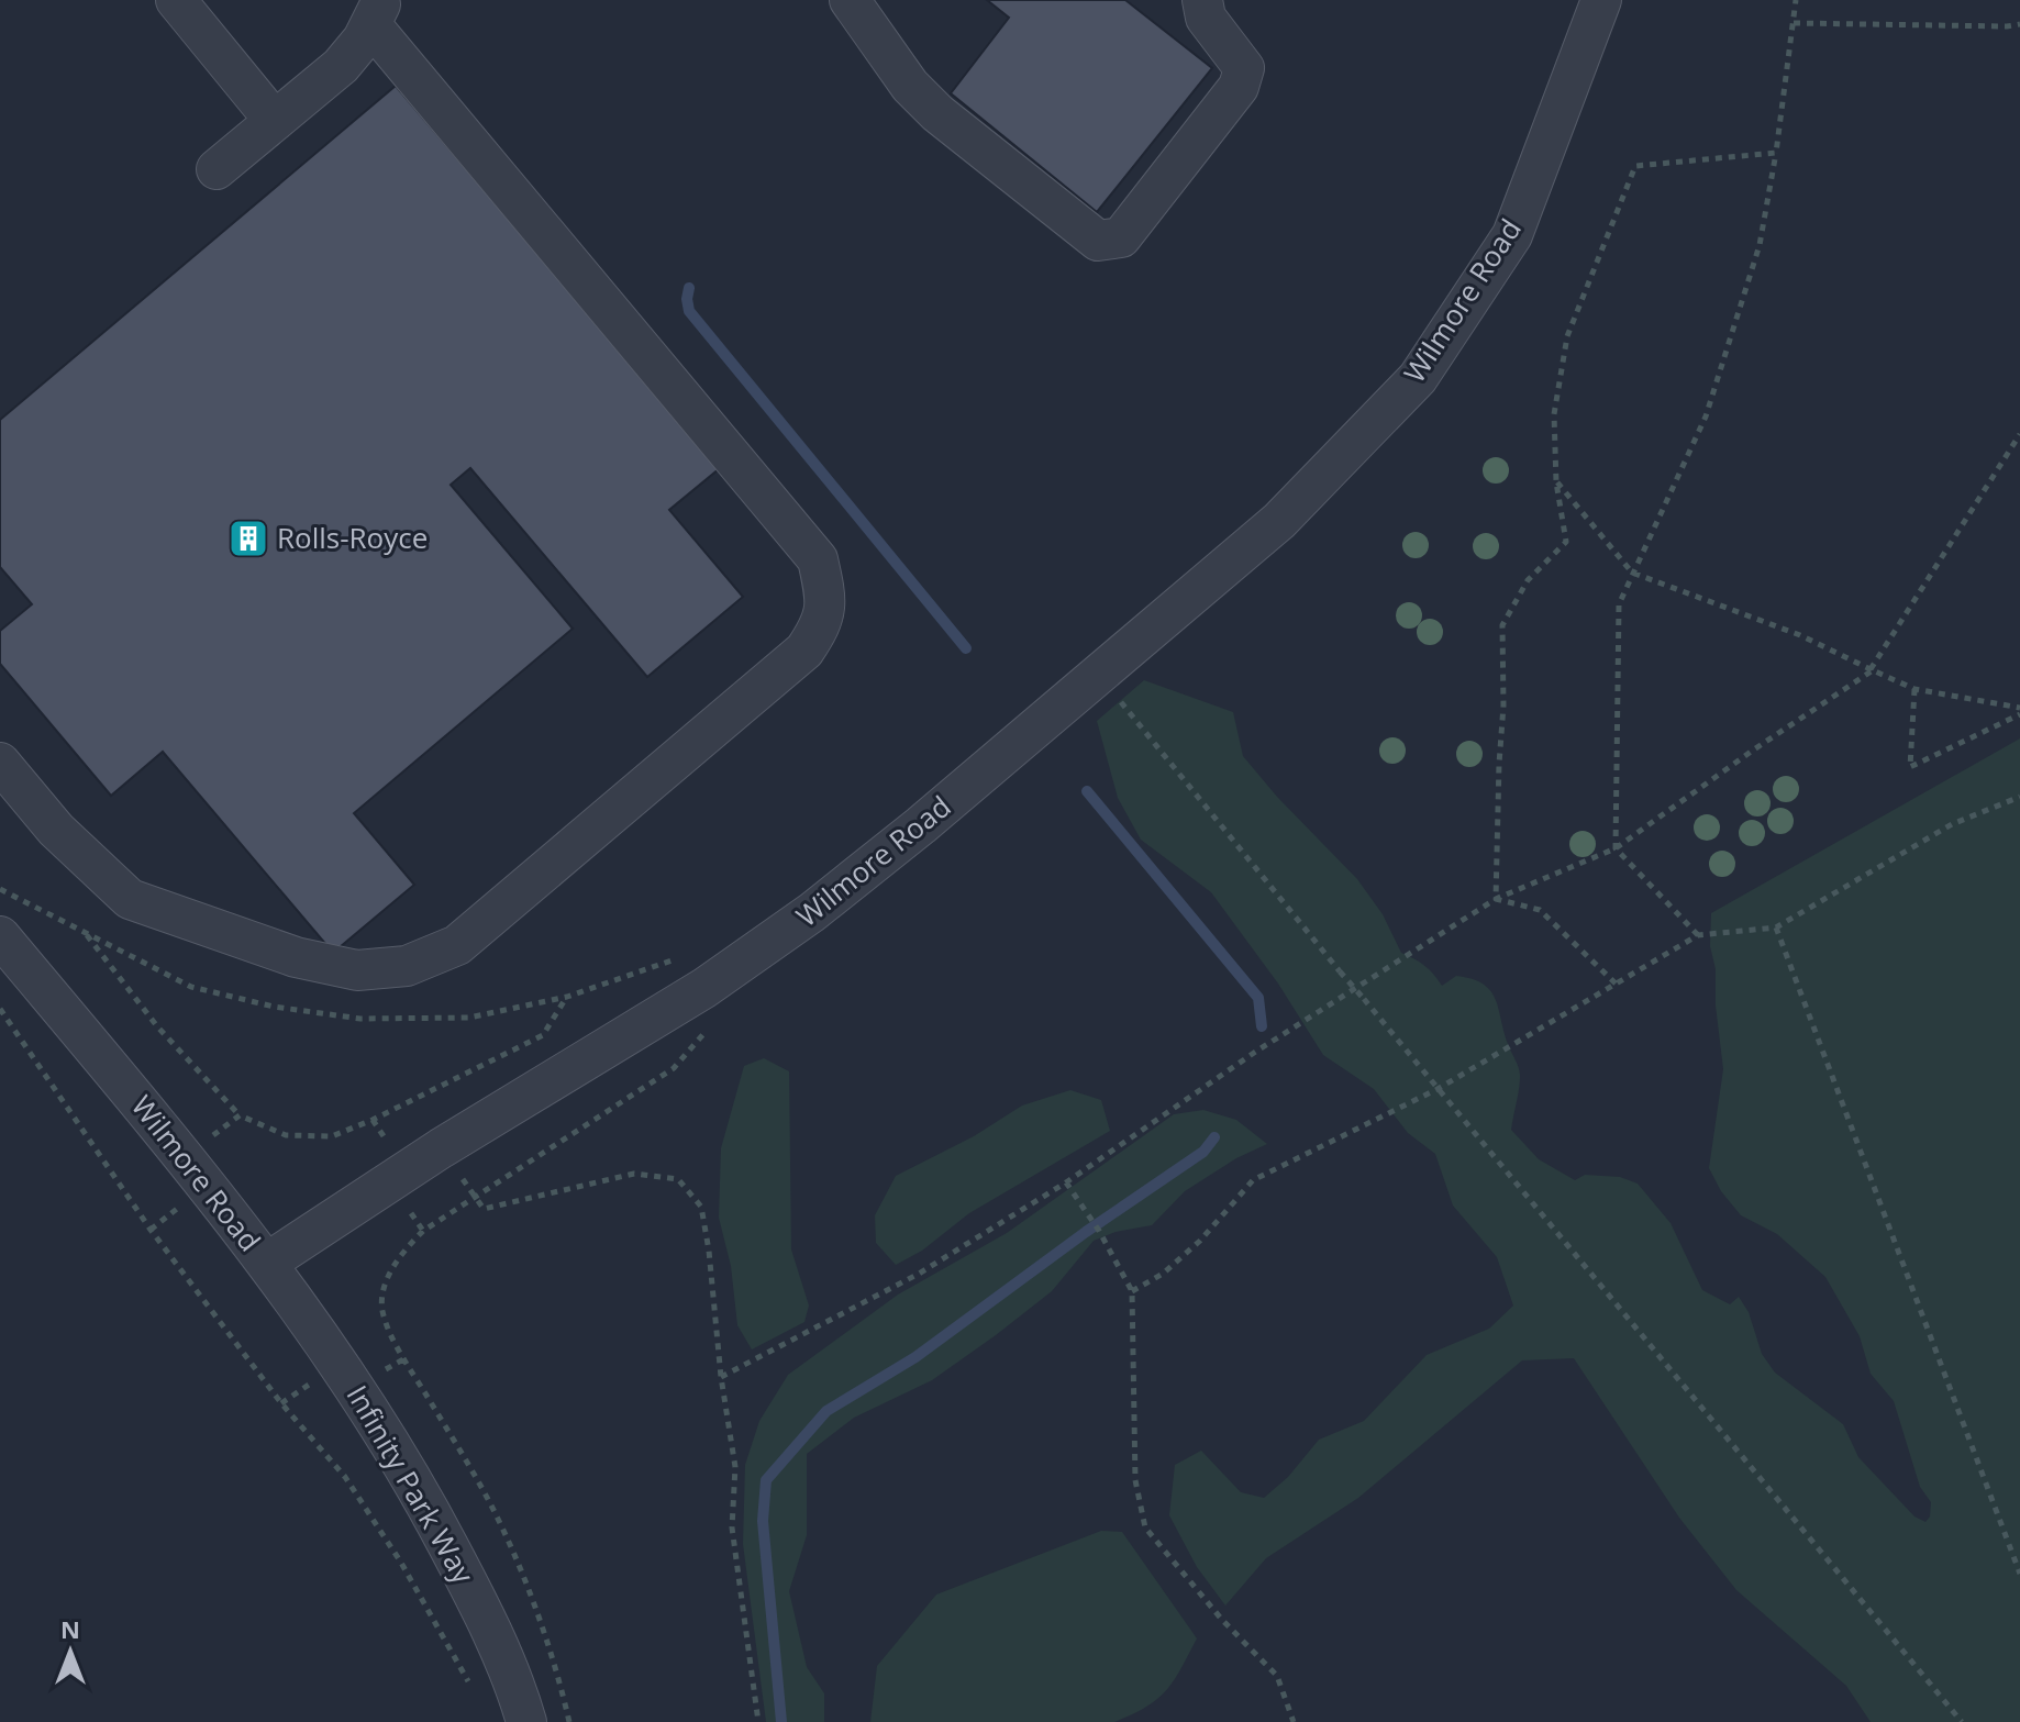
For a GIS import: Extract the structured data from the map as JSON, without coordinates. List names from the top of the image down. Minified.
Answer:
{"streets":{"street":["Wilmore Road","Infinity Park Way"]},"crossings":[["Wilmore Road","Infinity Park Way"]],"places":{"building":["Rolls-Royce"]},"north":"top"}
